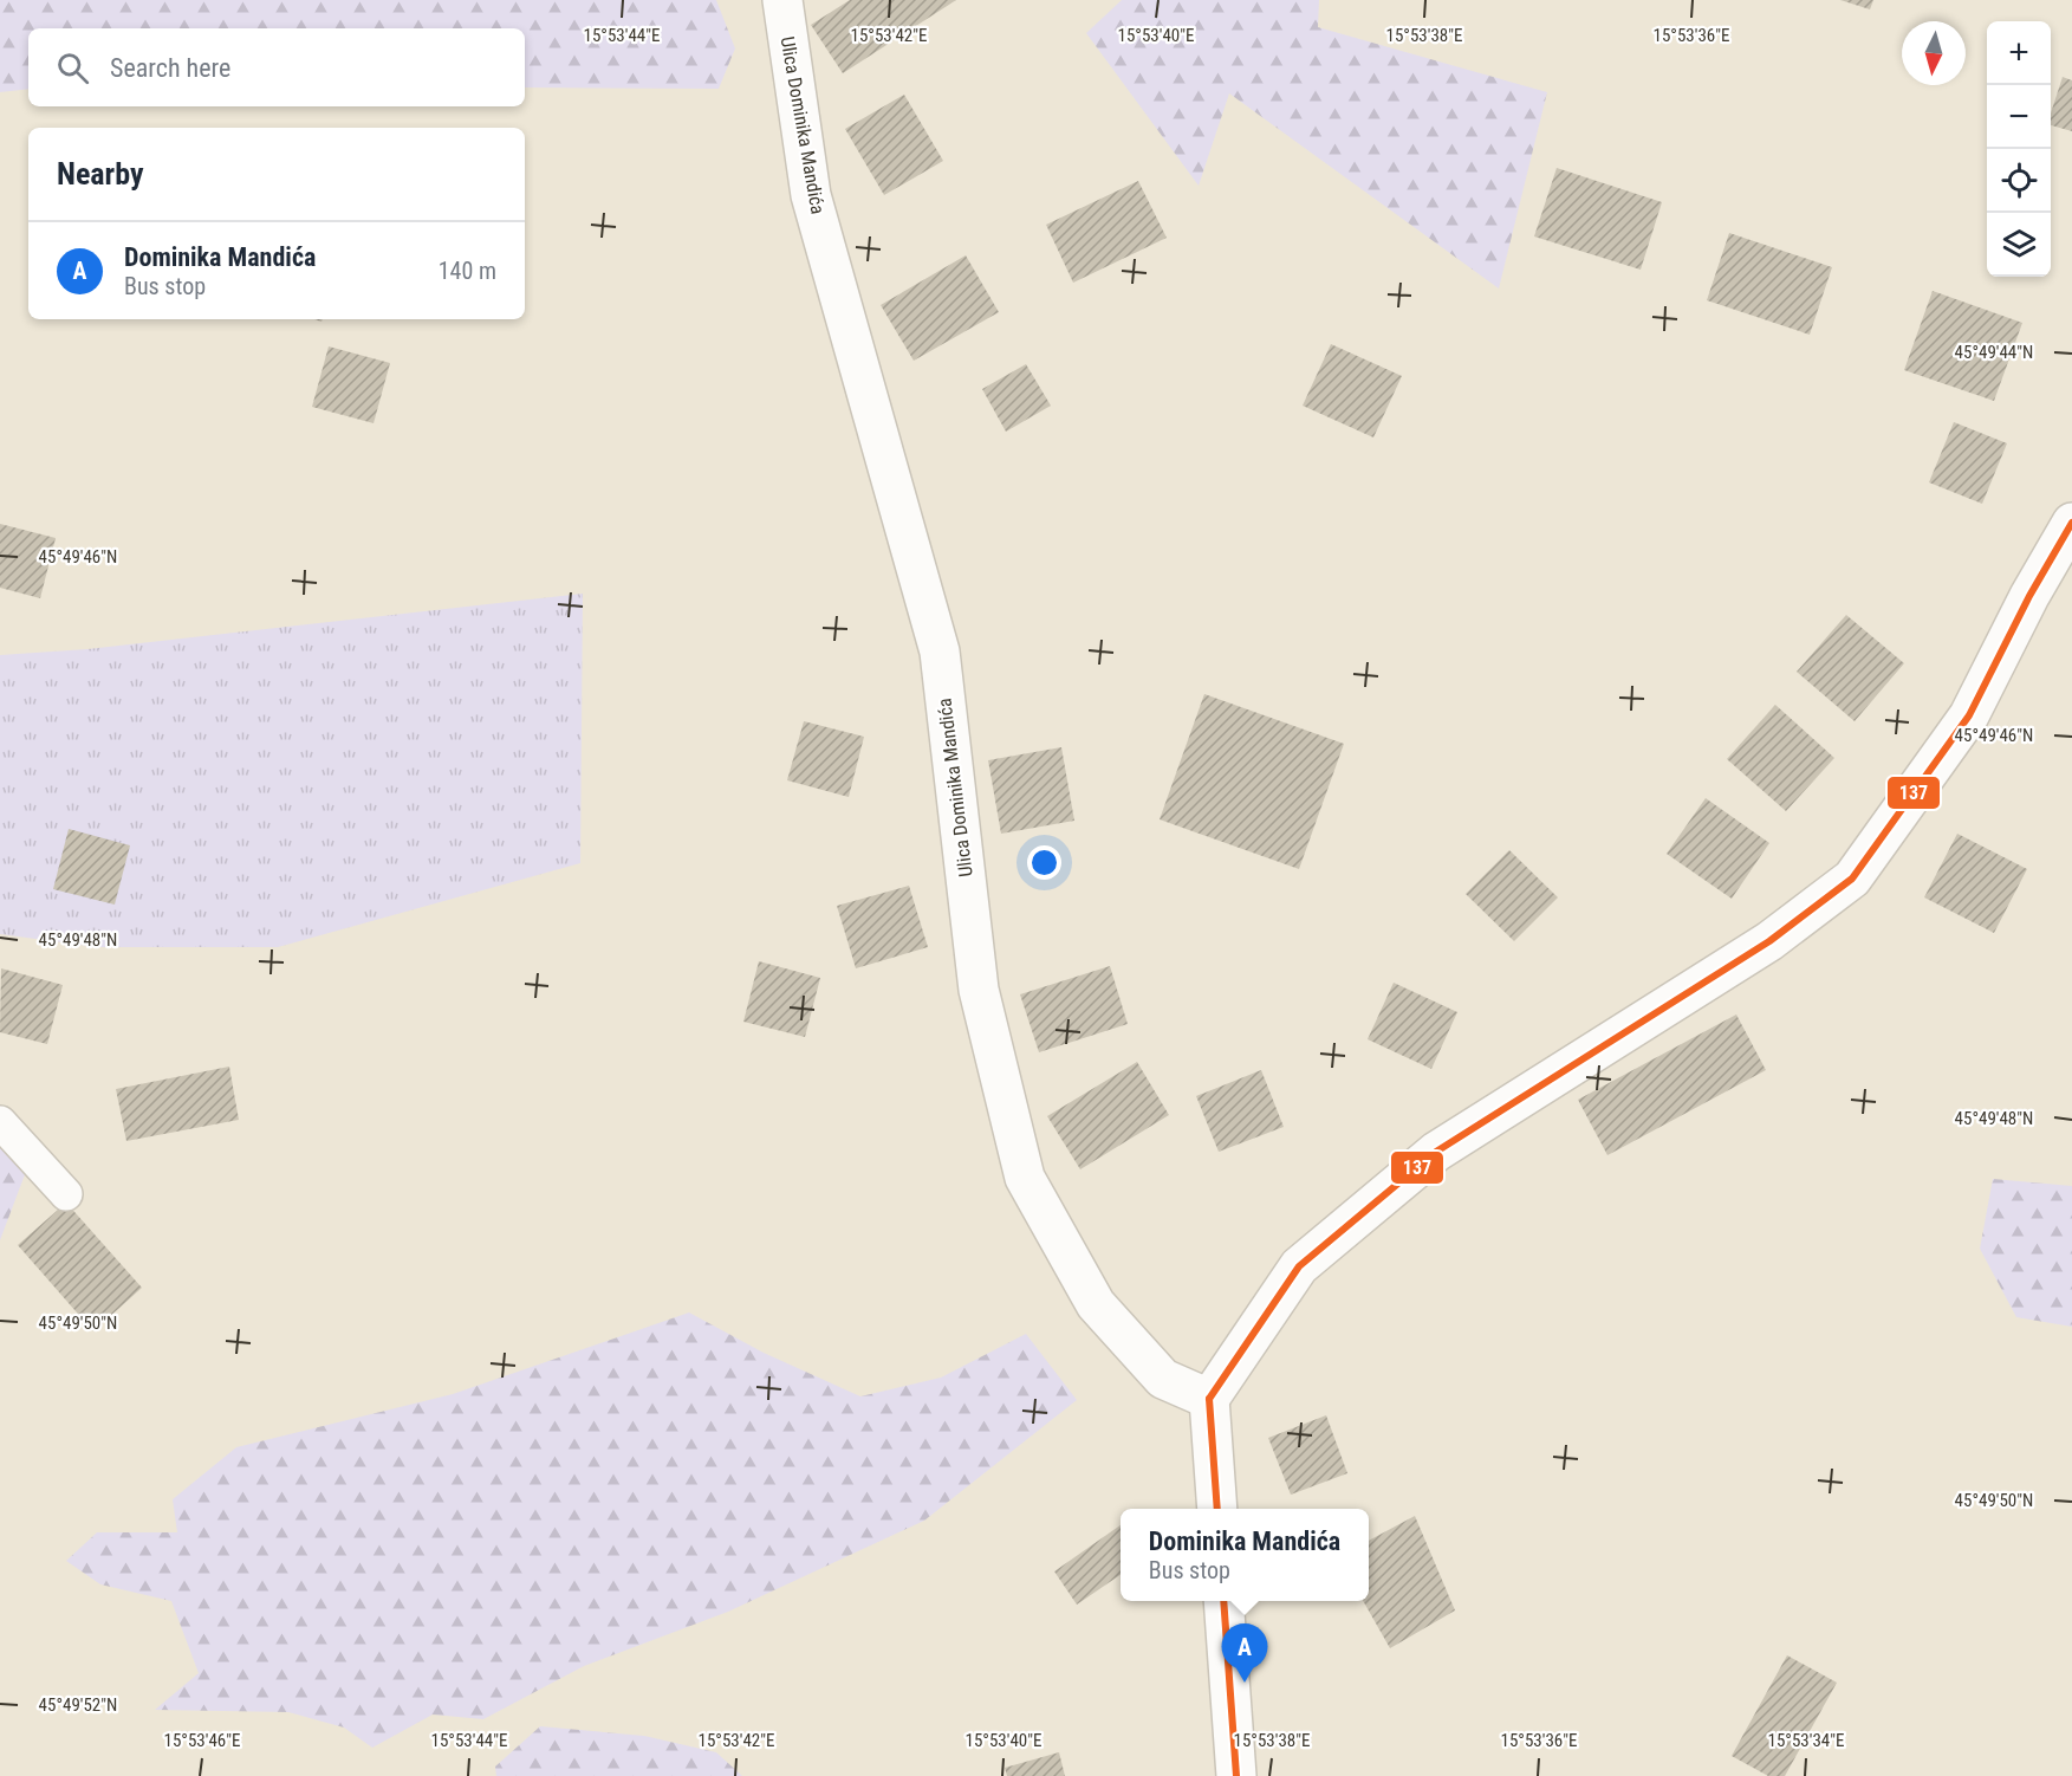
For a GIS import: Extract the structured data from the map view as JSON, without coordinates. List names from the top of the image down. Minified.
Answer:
{"streets":{"street":["Ulica Dominika Mandića"]},"lines":["transit line 137"],"north":"bottom","page":{"map_buttons":["+","−"],"search":"Search here","heading":"Nearby","list":[{"mark":"A","name":"Dominika Mandića","note":"Bus stop","value":"140 m"}],"popup":["Dominika Mandića","Bus stop"],"pins":"A"},"coordinates":["15°53'44\"E","15°53'42\"E","15°53'40\"E","15°53'38\"E","15°53'36\"E","45°49'44\"N","45°49'46\"N","45°49'48\"N","45°49'50\"N","45°49'52\"N","15°53'46\"E","15°53'34\"E"]}
